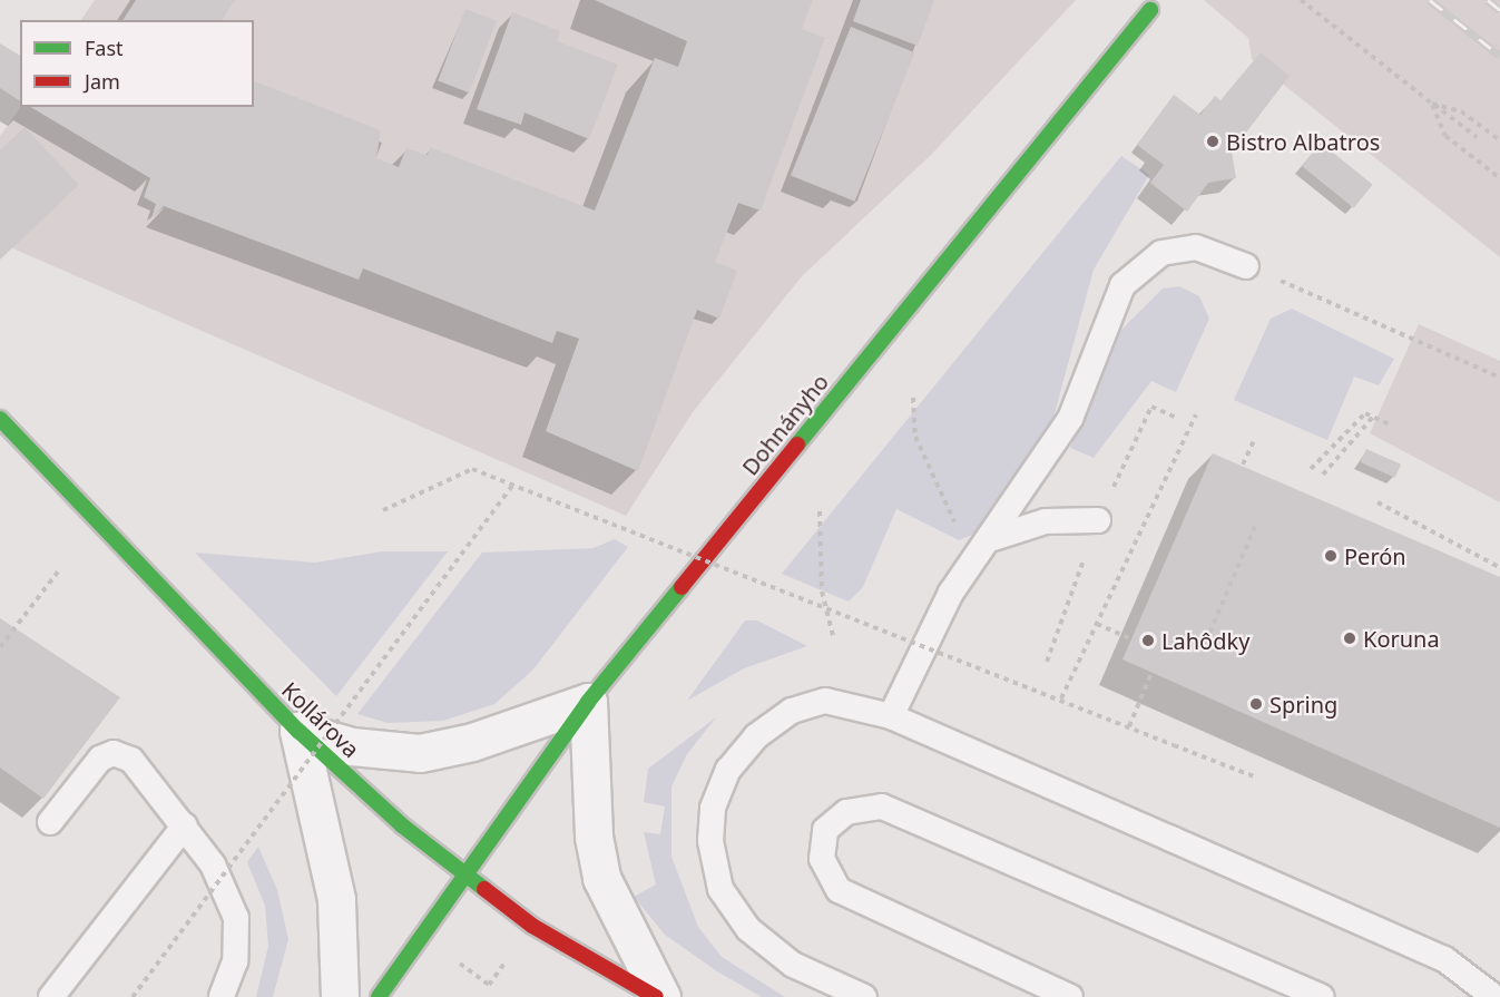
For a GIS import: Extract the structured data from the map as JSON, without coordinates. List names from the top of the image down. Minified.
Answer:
{"streets":{"street":["Dohnányho","Kollárova"]},"crossings":[["Dohnányho","Kollárova"]],"places":["Bistro Albatros","Perón","Koruna","Lahôdky","Spring"],"legend":["Fast","Jam"]}
